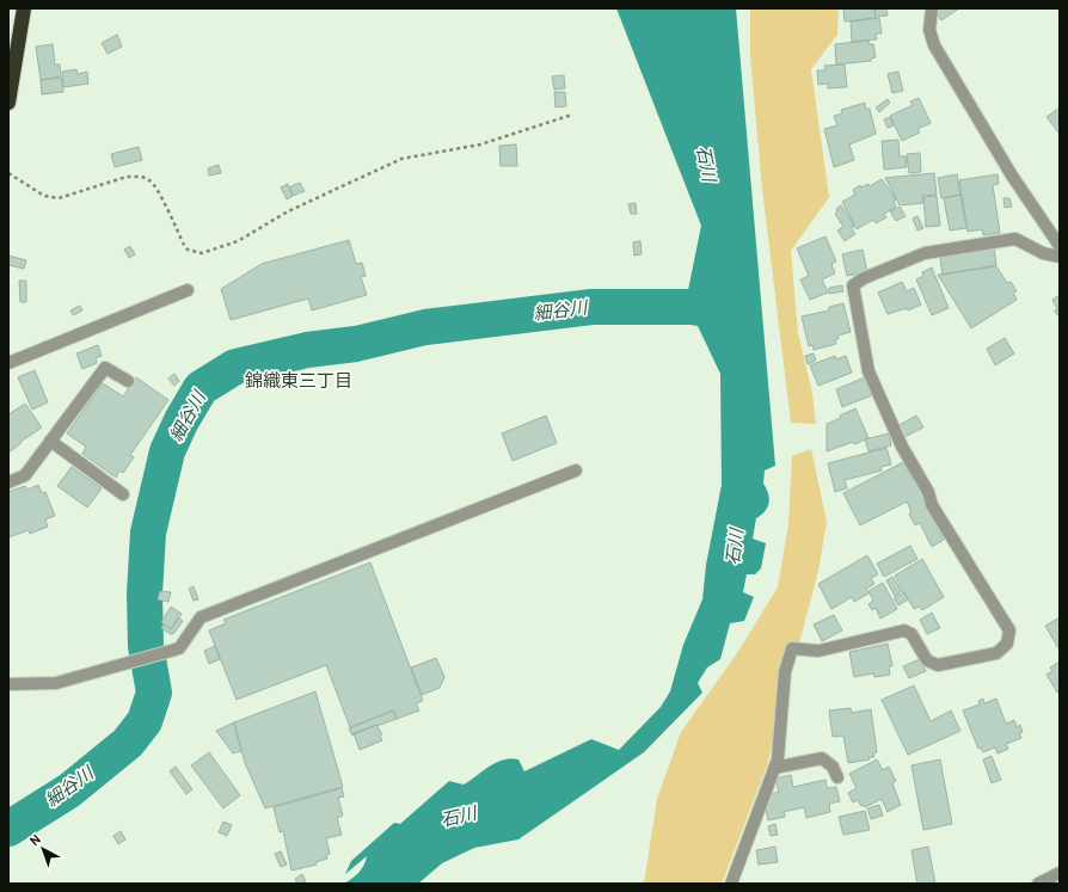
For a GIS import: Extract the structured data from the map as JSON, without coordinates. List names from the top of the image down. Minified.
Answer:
{"districts":["錦織東三丁目"],"water":["石川","細谷川"],"north":"top left"}
